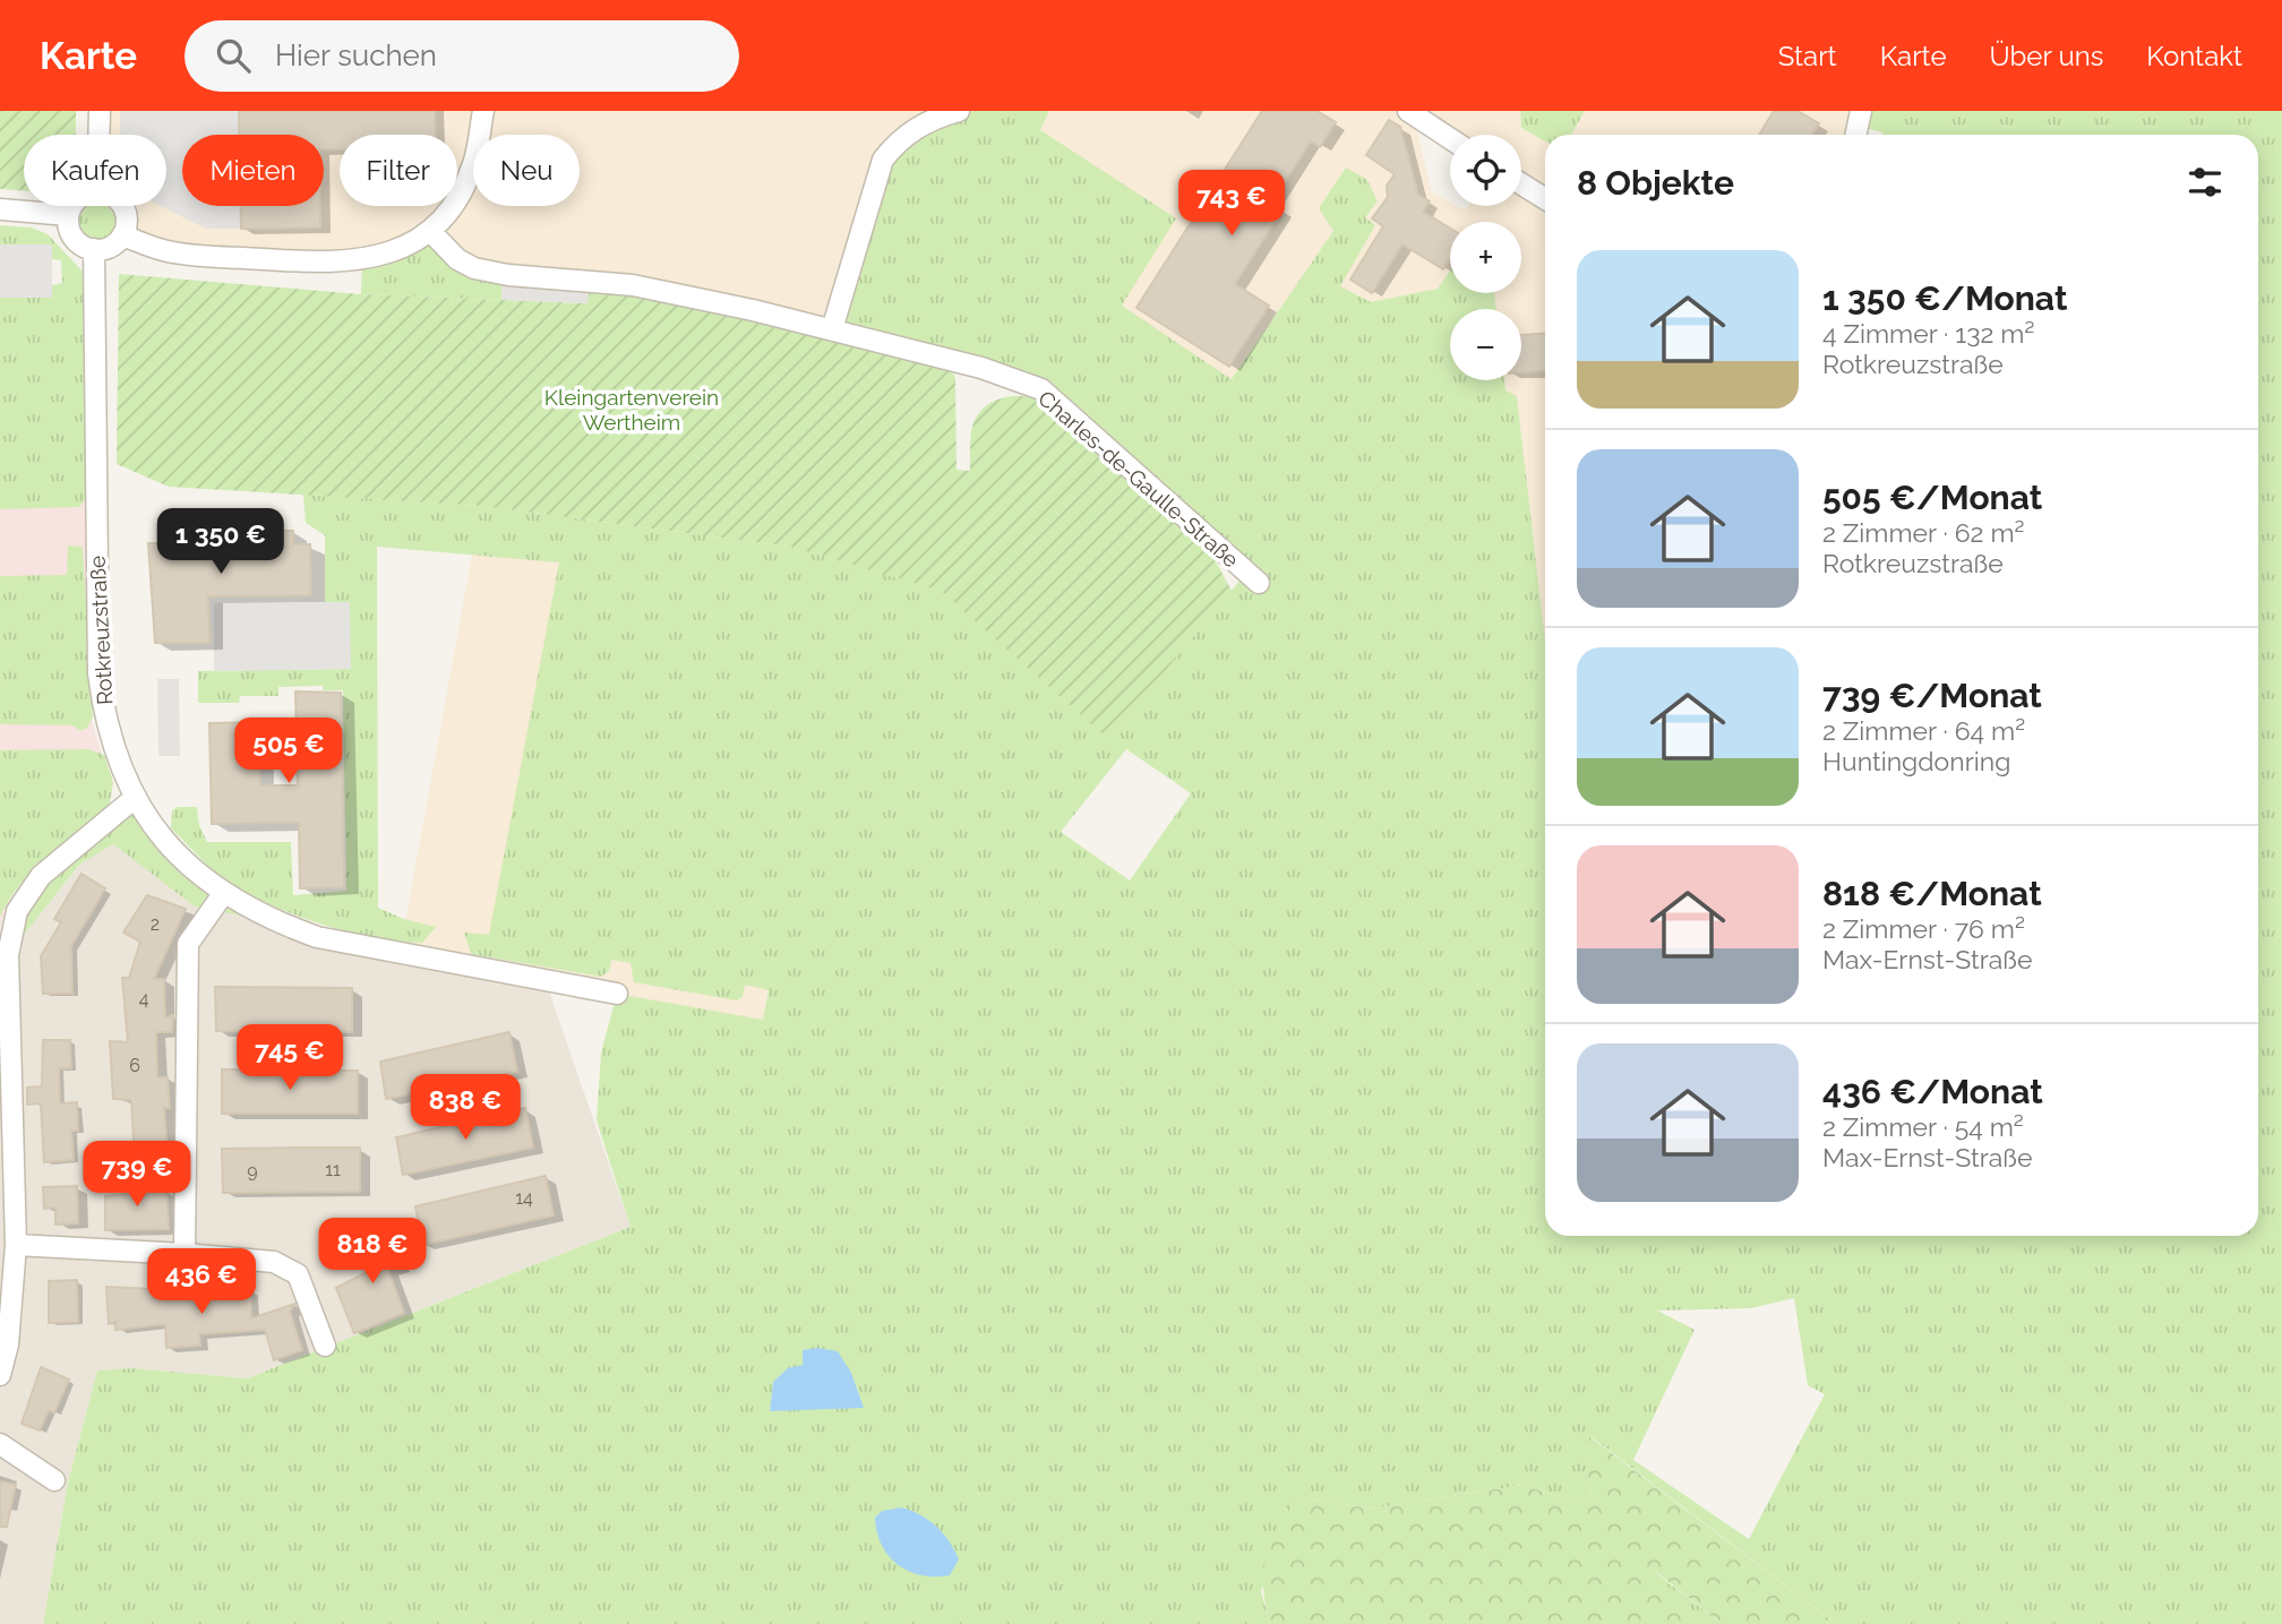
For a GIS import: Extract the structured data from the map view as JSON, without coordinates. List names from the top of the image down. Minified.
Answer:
{"streets":{"street":["Charles-de-Gaulle-Straße","Rotkreuzstraße"]},"parks":["Kleingartenverein Wertheim"],"house_numbers":["2","4","6","11","9","14"],"page":{"header":"Karte","search":"Hier suchen","nav":["Start","Karte","Über uns","Kontakt"],"map_buttons":["+","−"],"chip":["Kaufen","Mieten","Filter","Neu"],"heading":"8 Objekte","price":["743 €","1 350 €","505 €","745 €","838 €","739 €","818 €","436 €"],"list":[{"name":"1 350 €/Monat","note":"4 Zimmer · 132 m² · Rotkreuzstraße"},{"name":"505 €/Monat","note":"2 Zimmer · 62 m² · Rotkreuzstraße"},{"name":"739 €/Monat","note":"2 Zimmer · 64 m² · Huntingdonring"},{"name":"818 €/Monat","note":"2 Zimmer · 76 m² · Max-Ernst-Straße"},{"name":"436 €/Monat","note":"2 Zimmer · 54 m² · Max-Ernst-Straße"}]}}
